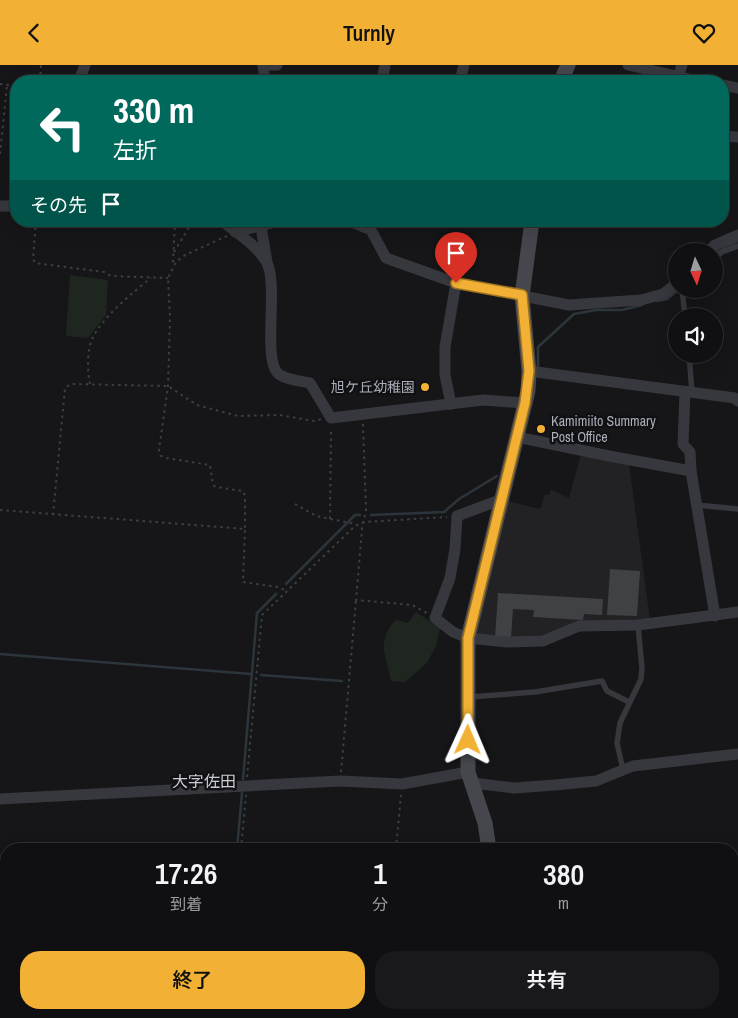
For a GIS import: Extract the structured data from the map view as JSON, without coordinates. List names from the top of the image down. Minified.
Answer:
{"districts":["大字佐田"],"places":["旭ケ丘幼稚園","Kamimiito Summary Post Office"],"north":"bottom","page":{"header":"Turnly","turn":["330 m","左折"],"then":"その先","eta":["17:26","到着","1","分","380","m"],"buttons":["終了","共有"]}}
